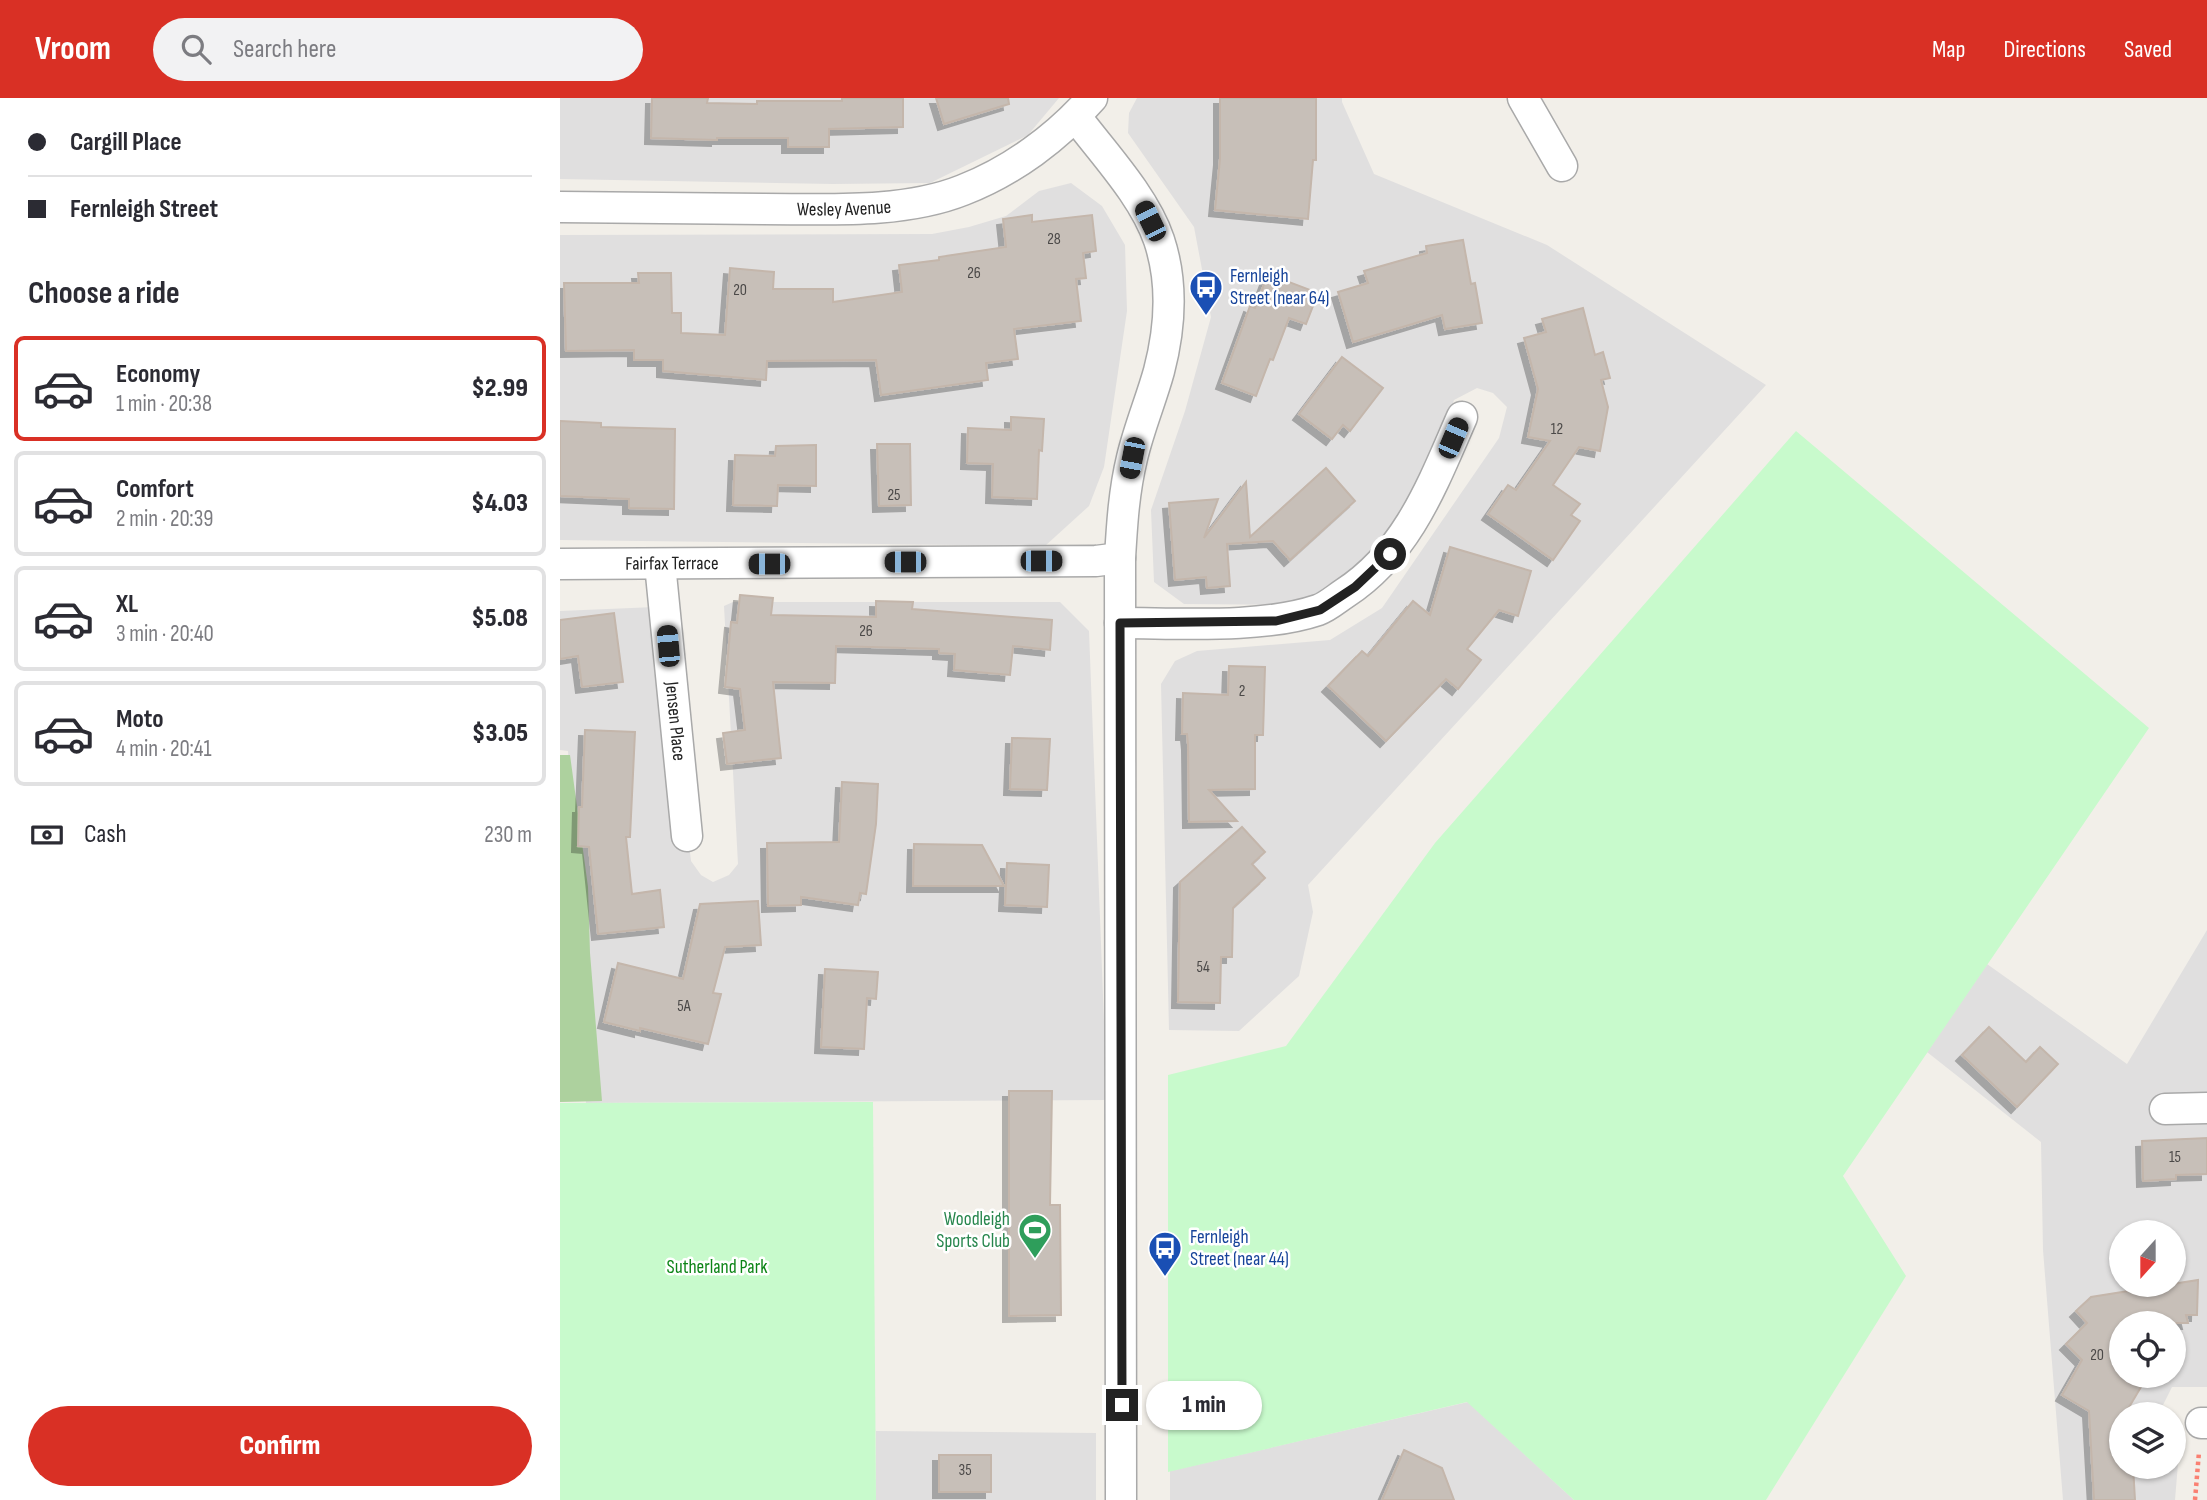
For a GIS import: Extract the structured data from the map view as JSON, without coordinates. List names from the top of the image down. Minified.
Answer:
{"streets":{"street":["Wesley Avenue","Fairfax Terrace","Jensen Place"]},"crossings":[["Fairfax Terrace","Jensen Place"]],"parks":["Sutherland Park"],"places":{"bus stop":["Fernleigh Street (near 64)","Fernleigh Street (near 44)"],"sports":["Woodleigh Sports Club"]},"house_numbers":["28","26","20","12","25","26","2","54","5A","15","20","35"],"north":"bottom","page":{"header":"Vroom","search":"Search here","nav":["Map","Directions","Saved"],"banner":["Cargill Place","Fernleigh Street"],"heading":"Choose a ride","list":[{"name":"Economy","note":"1 min · 20:38","value":"$2.99"},{"name":"Comfort","note":"2 min · 20:39","value":"$4.03"},{"name":"XL","note":"3 min · 20:40","value":"$5.08"},{"name":"Moto","note":"4 min · 20:41","value":"$3.05"}],"pay":["Cash","230 m"],"bubble":"1 min","buttons":"Confirm"}}
